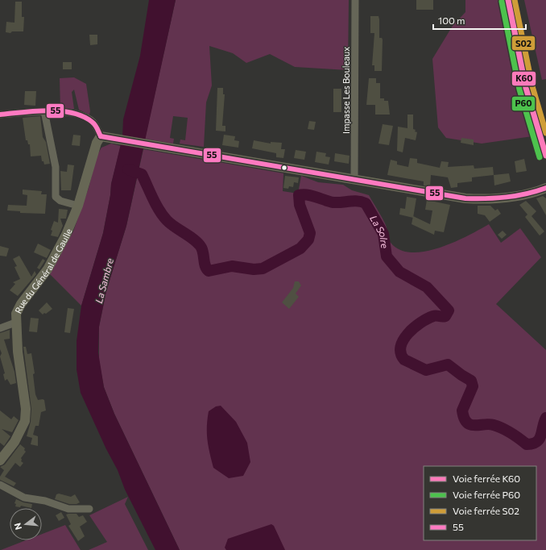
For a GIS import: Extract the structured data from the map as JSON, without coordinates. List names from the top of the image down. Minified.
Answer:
{"streets":{"street":["Impasse Les Bouleaux","Rue du Général de Gaulle"]},"water":["La Solre","La Sambre"],"lines":["rail line K60","rail line S02","rail line P60","transit line 55"],"legend":["Voie ferrée K60","Voie ferrée P60","Voie ferrée S02","55"],"scale_bar":"100 m","north":"left"}
